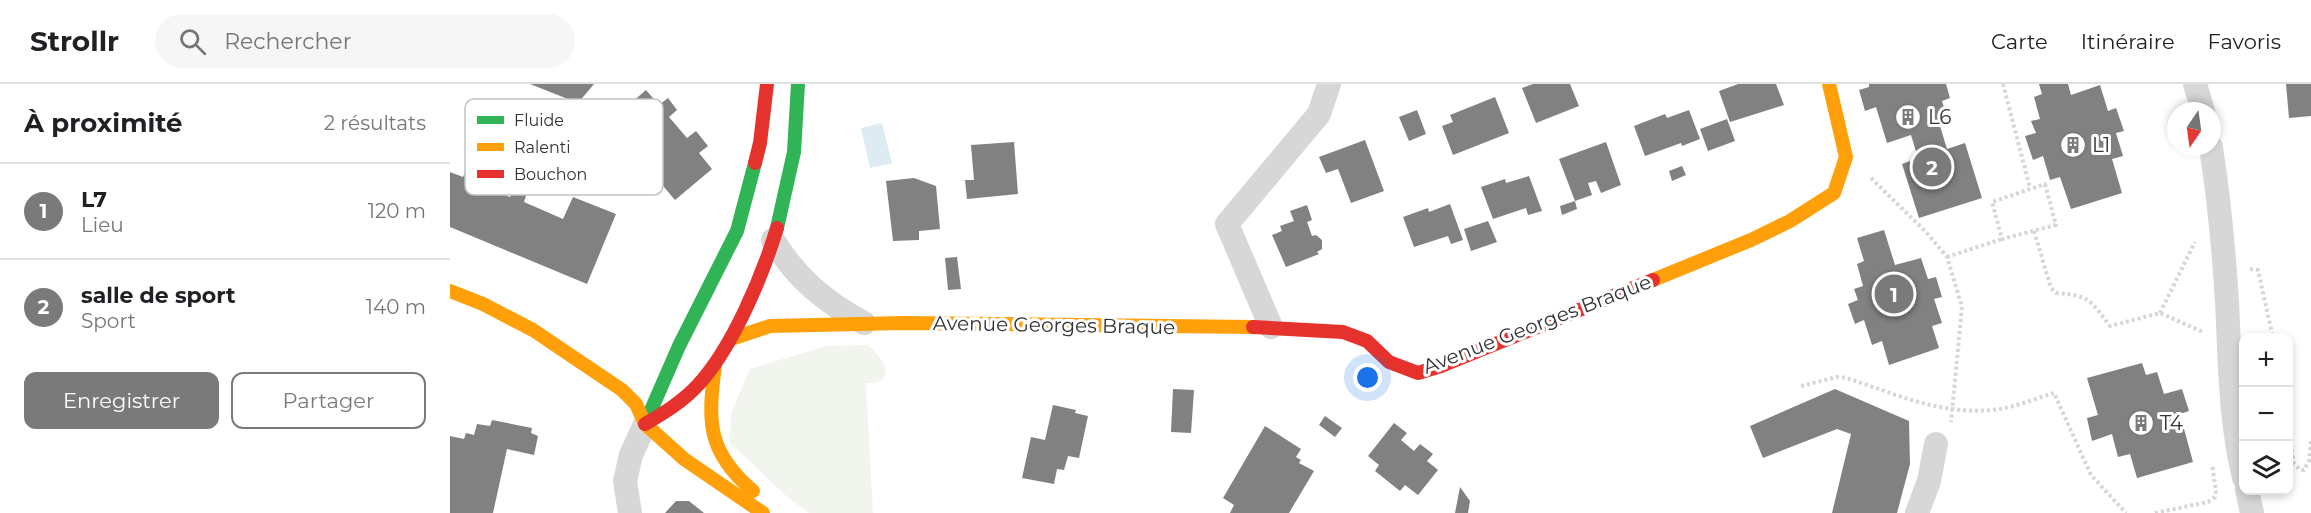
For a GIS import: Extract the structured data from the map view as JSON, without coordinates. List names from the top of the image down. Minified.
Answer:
{"streets":{"street":["Avenue Georges Braque"]},"places":{"building":["L6","L1","T4"]},"legend":["Fluide","Ralenti","Bouchon"],"north":"bottom","page":{"header":"Strollr","search":"Rechercher","nav":["Carte","Itinéraire","Favoris"],"heading":["À proximité","2 résultats"],"pins":["2","1"],"list":[{"mark":"1","name":"L7","note":"Lieu","value":"120 m"},{"mark":"2","name":"salle de sport","note":"Sport","value":"140 m"}],"map_buttons":["+","−"],"buttons":["Enregistrer","Partager"]}}
